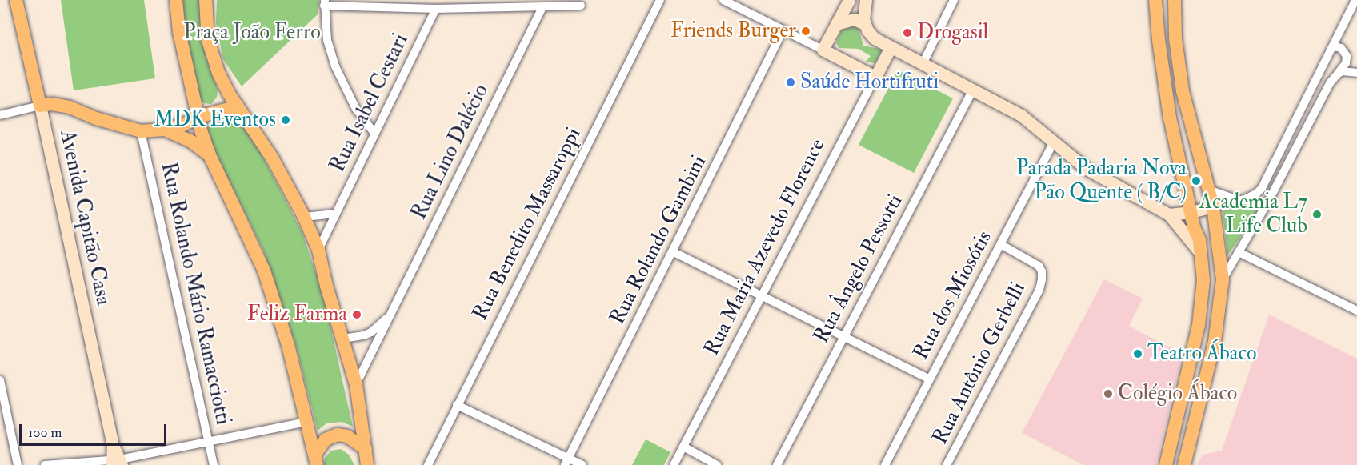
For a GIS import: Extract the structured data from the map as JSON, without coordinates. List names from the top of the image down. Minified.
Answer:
{"streets":{"main road":["Avenida Capitão Casa"],"street":["Rua Isabel Cestari","Rua Lino Dalécio","Rua Benedito Massaroppi","Rua Rolando Gambini","Rua Maria Azevedo Florence","Rua Ângelo Pessotti","Rua Rolando Mário Ramacciotti","Rua dos Miosótis","Rua Antônio Gerbelli"]},"crossings":[["Rua dos Miosótis","Rua Antônio Gerbelli"]],"parks":["Praça João Ferro"],"places":["Friends Burger","Drogasil","Saúde Hortifruti","MDK Eventos","Parada Padaria Nova Pão Quente ( B/C)","Academia L7 Life Club","Feliz Farma","Teatro Ábaco","Colégio Ábaco"],"scale_bar":"100 m"}
